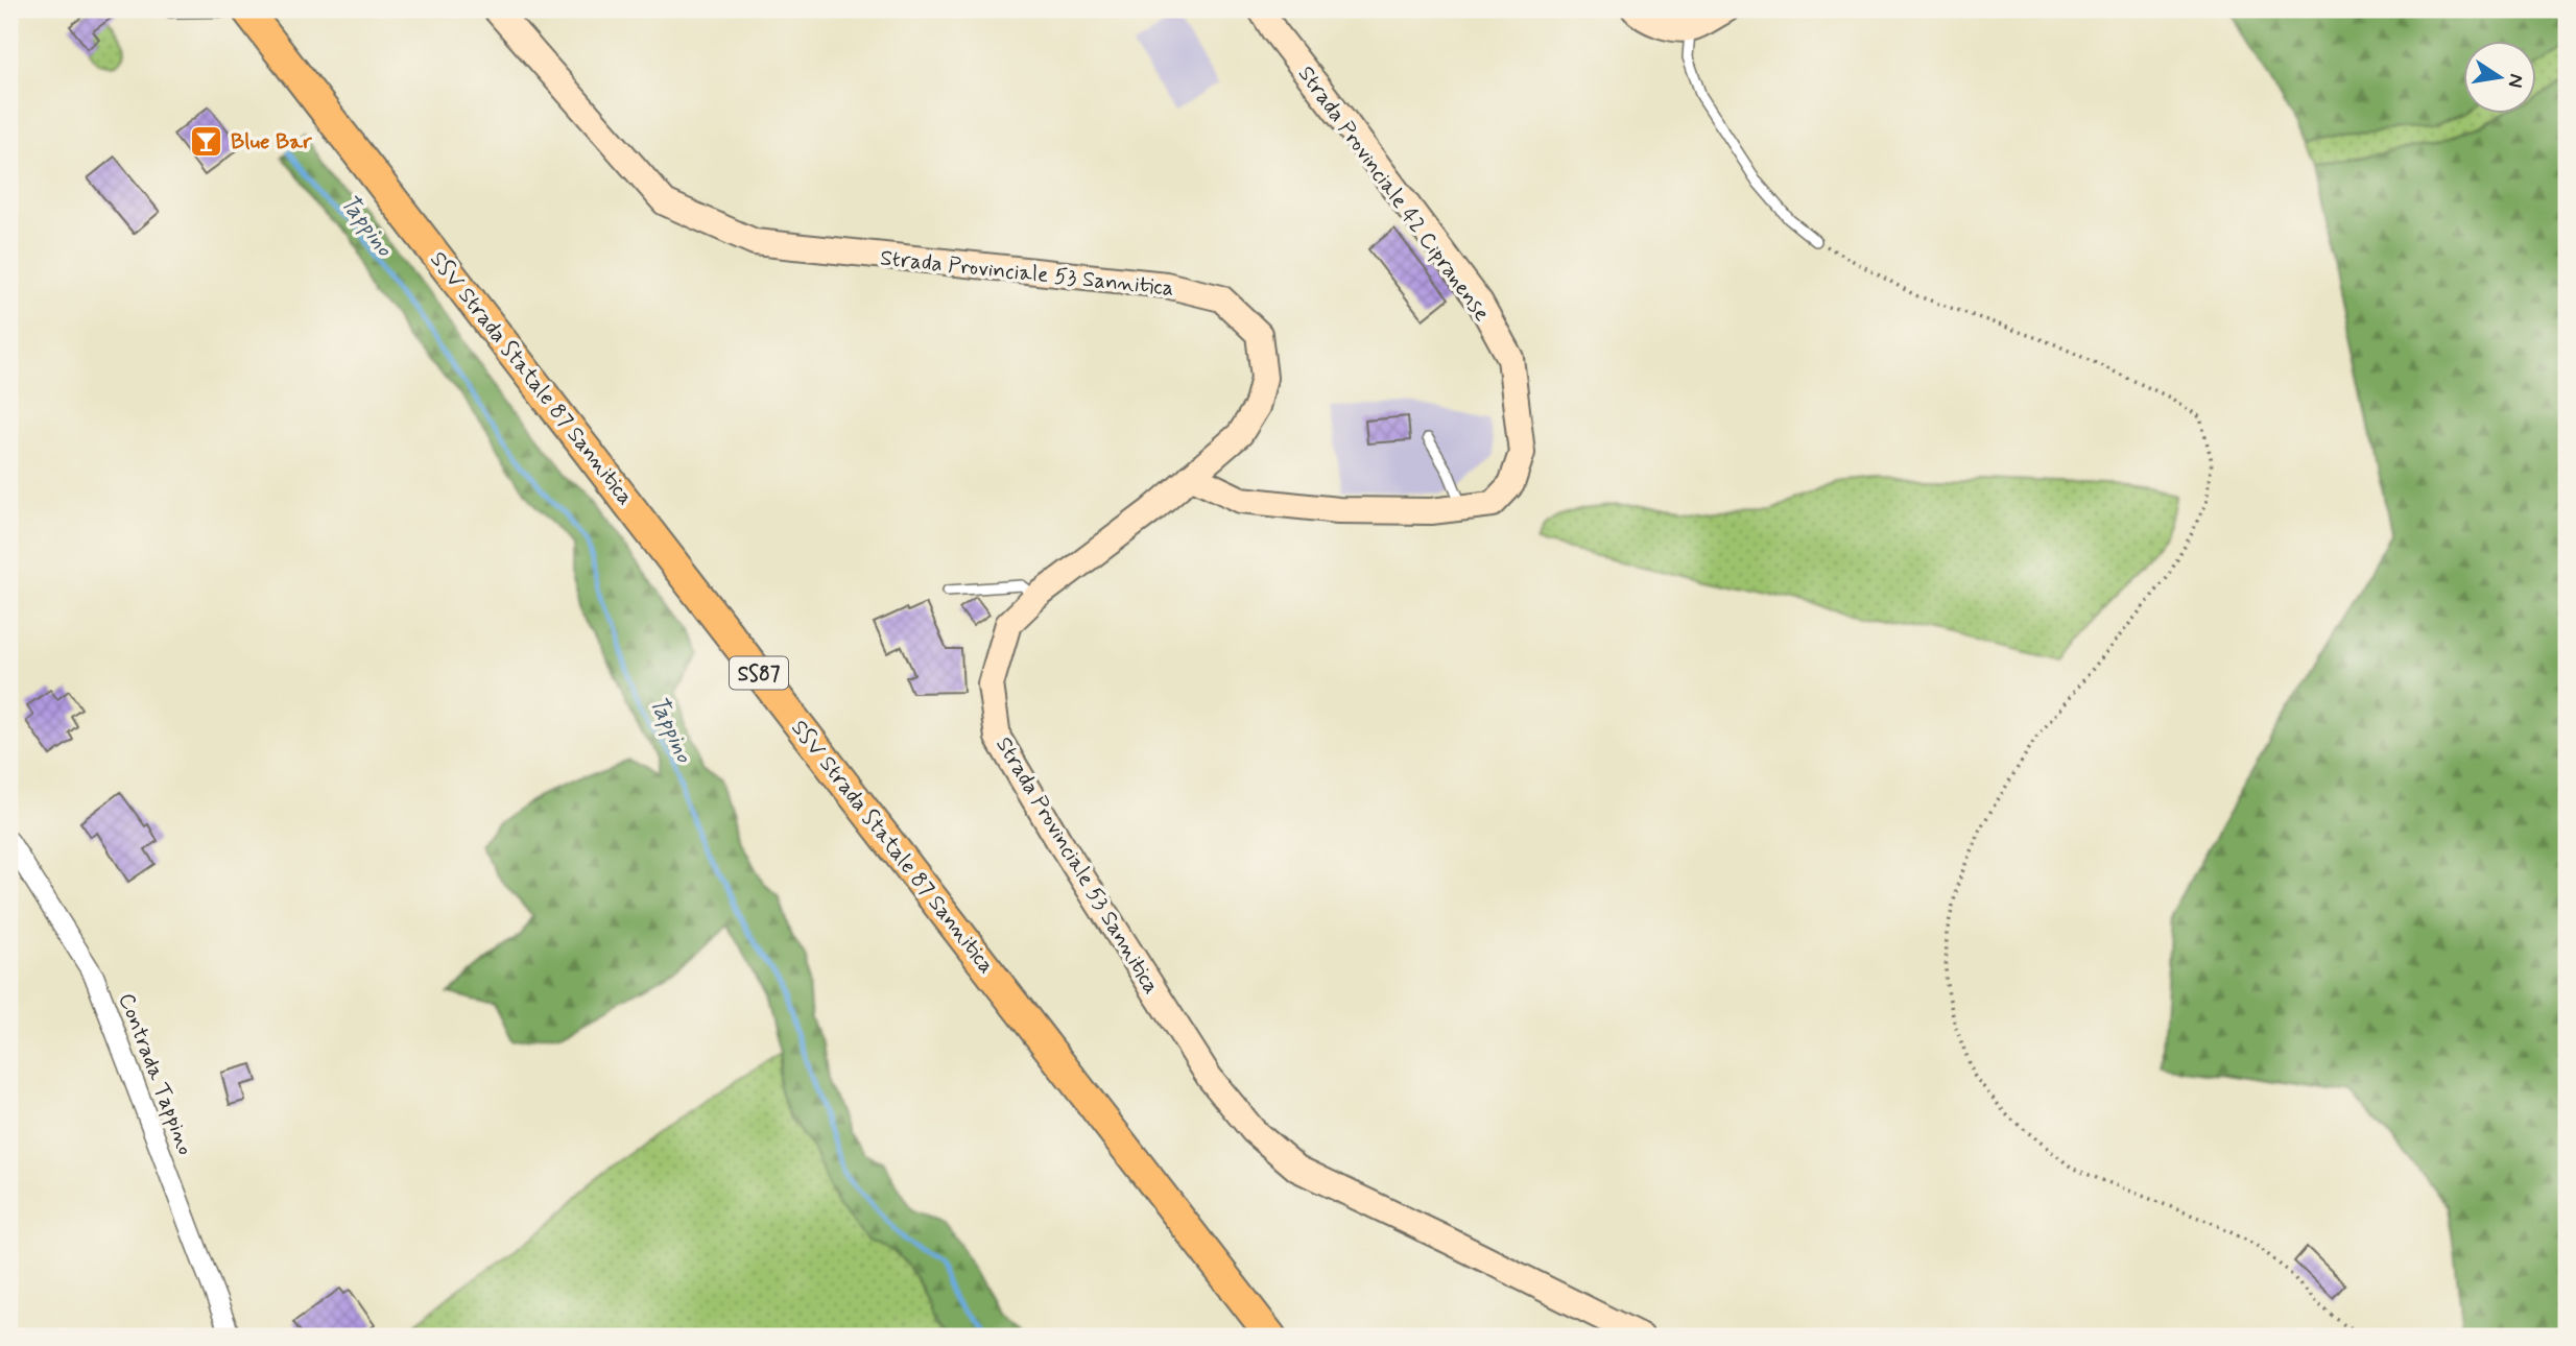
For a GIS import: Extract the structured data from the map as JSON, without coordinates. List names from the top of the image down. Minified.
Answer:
{"streets":{"main road":["SSV Strada Statale 87 Sannitica","SS87"],"street":["Strada Provinciale 42 Cipranense","Strada Provinciale 53 Sannitica","Contrada Tappino"]},"crossings":[["Strada Provinciale 42 Cipranense","Strada Provinciale 53 Sannitica"]],"water":["Tappino"],"places":{"bar":["Blue Bar"]},"north":"right"}
